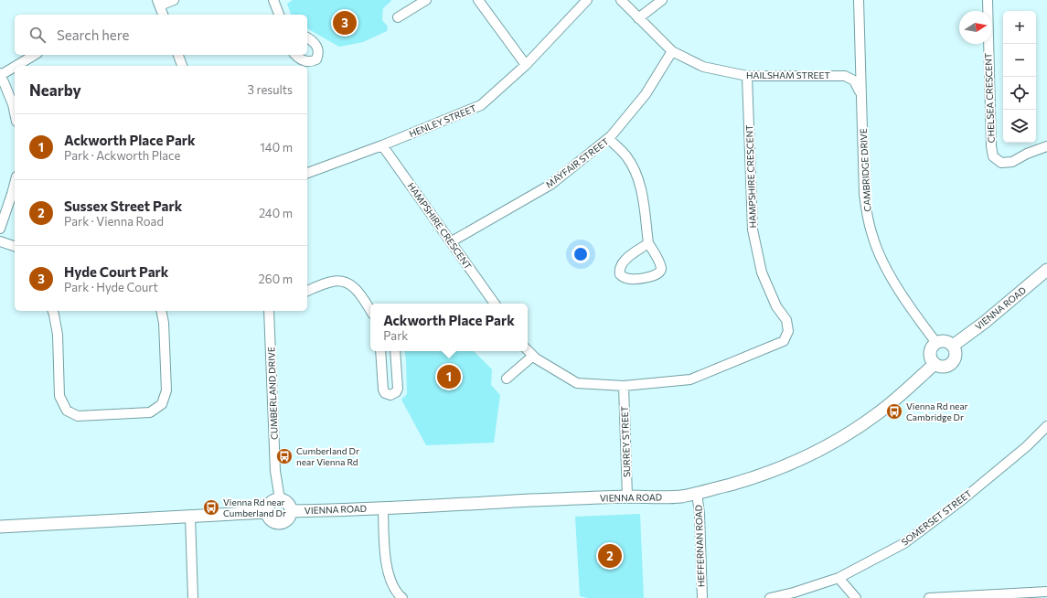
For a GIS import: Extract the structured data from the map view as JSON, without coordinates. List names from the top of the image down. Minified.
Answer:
{"streets":{"main road":["VIENNA ROAD"],"street":["HAILSHAM STREET","CHELSEA CRESCENT","HENLEY STREET","MAYFAIR STREET","CAMBRIDGE DRIVE","HAMPSHIRE CRESCENT","CUMBERLAND DRIVE","SURREY STREET","SOMERSET STREET","HEFFERNAN ROAD"]},"crossings":[["HAILSHAM STREET","MAYFAIR STREET"],["HAILSHAM STREET","CAMBRIDGE DRIVE"],["HAILSHAM STREET","HAMPSHIRE CRESCENT"],["HENLEY STREET","HAMPSHIRE CRESCENT"],["MAYFAIR STREET","HAMPSHIRE CRESCENT"],["CAMBRIDGE DRIVE","VIENNA ROAD"],["HAMPSHIRE CRESCENT","SURREY STREET"],["VIENNA ROAD","CUMBERLAND DRIVE"],["VIENNA ROAD","SURREY STREET"],["VIENNA ROAD","HEFFERNAN ROAD"]],"places":{"bus stop":["Vienna Rd near Cambridge Dr","Cumberland Dr near Vienna Rd","Vienna Rd near Cumberland Dr"]},"north":"right","page":{"pins":["3","1","2"],"map_buttons":["+","−"],"search":"Search here","heading":["Nearby","3 results"],"list":[{"mark":"1","name":"Ackworth Place Park","note":"Park · Ackworth Place","value":"140 m"},{"mark":"2","name":"Sussex Street Park","note":"Park · Vienna Road","value":"240 m"},{"mark":"3","name":"Hyde Court Park","note":"Park · Hyde Court","value":"260 m"}],"popup":["Ackworth Place Park","Park"]}}
